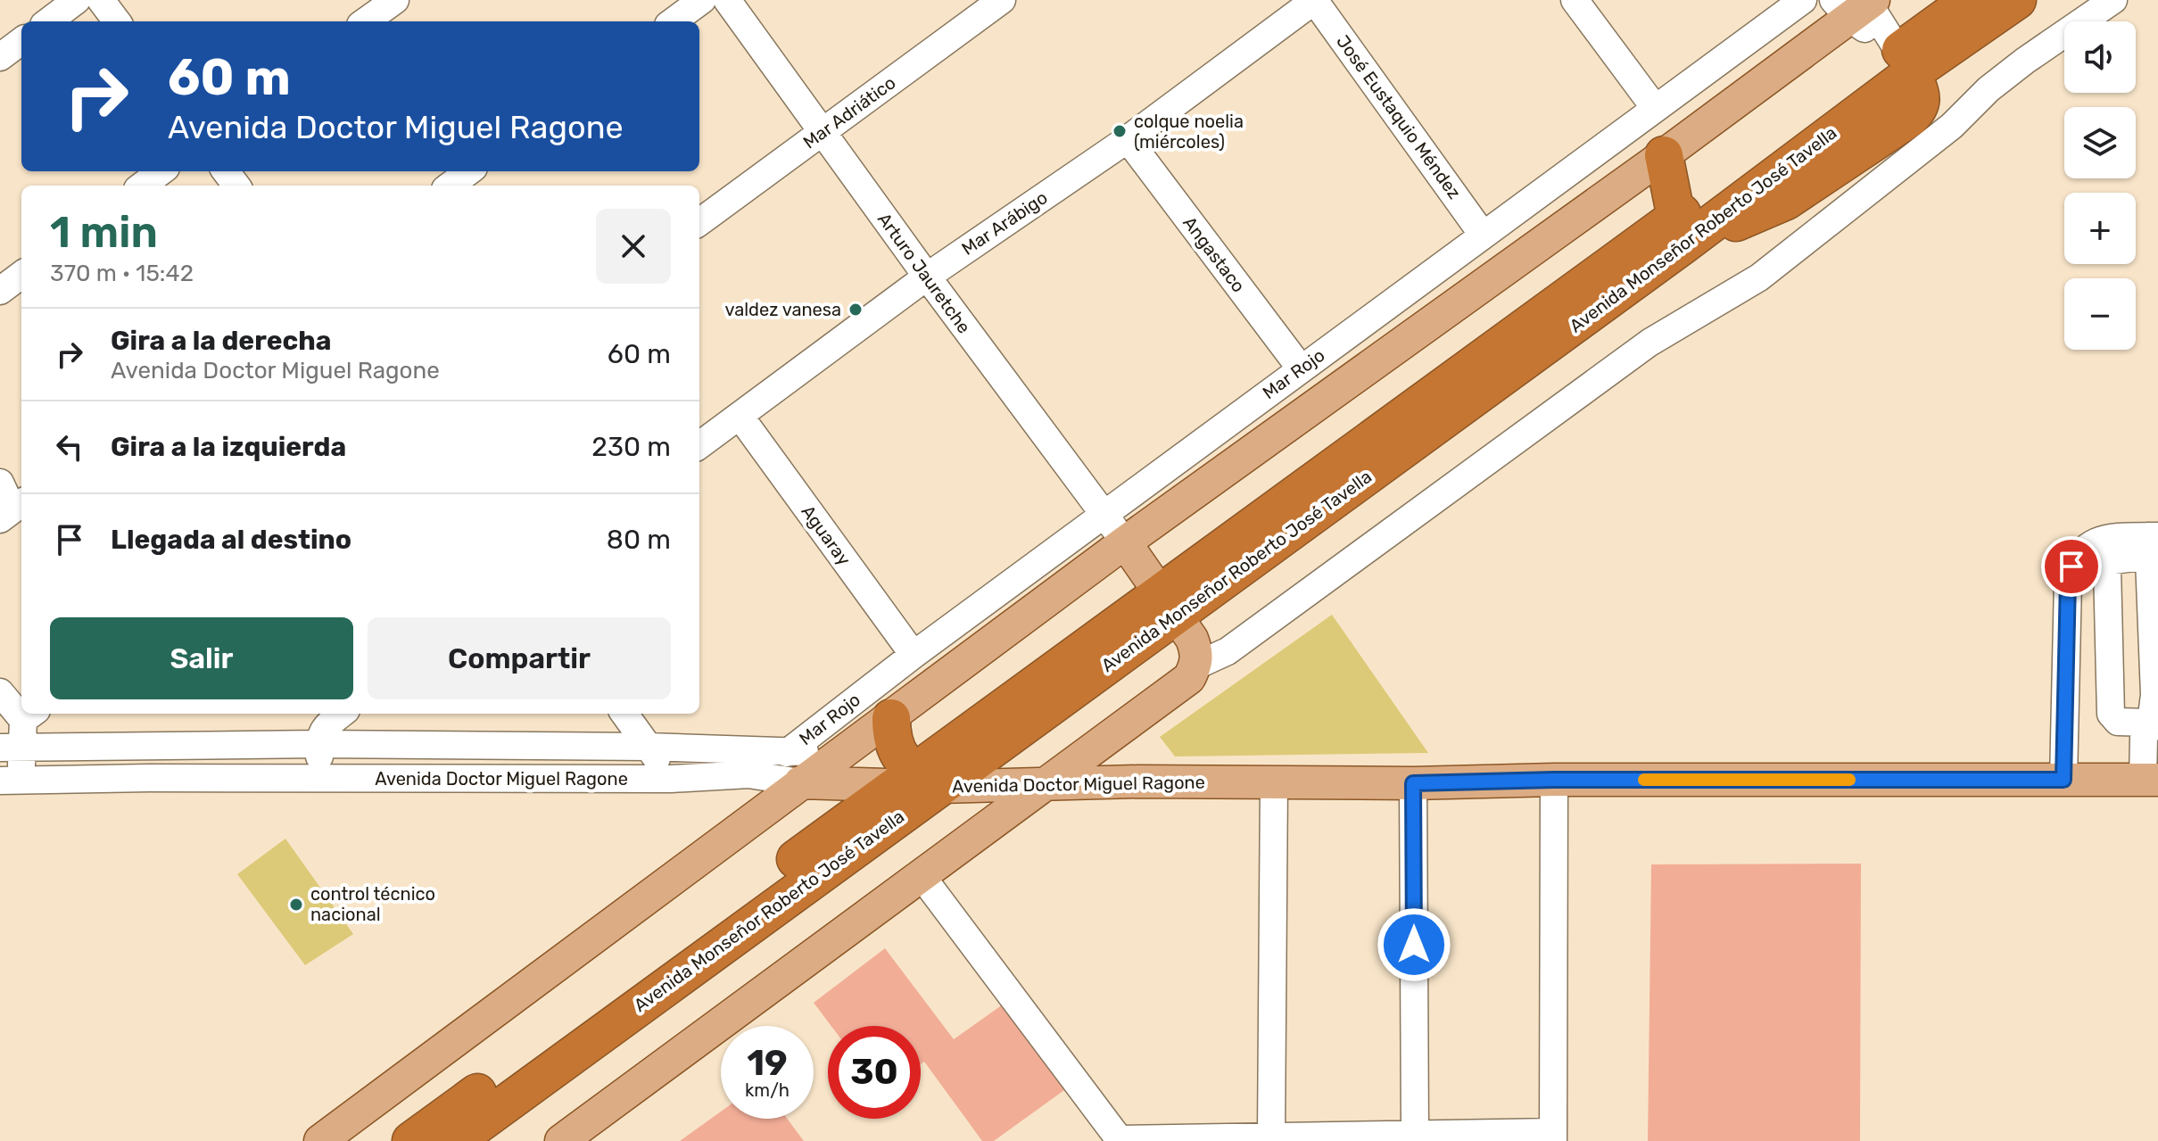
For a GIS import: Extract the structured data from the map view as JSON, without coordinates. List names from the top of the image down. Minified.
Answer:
{"streets":{"highway":["Avenida Monseñor Roberto José Tavella"],"main road":["Avenida Doctor Miguel Ragone"],"street":["Mar Adriático","José Eustaquio Méndez","Mar Arábigo","Angastaco","Arturo Jauretche","Mar Rojo","Aguaray"]},"crossings":[["Mar Adriático","Arturo Jauretche"],["José Eustaquio Méndez","Mar Arábigo"],["José Eustaquio Méndez","Mar Rojo"],["Mar Arábigo","Angastaco"],["Mar Arábigo","Arturo Jauretche"],["Mar Arábigo","Aguaray"],["Avenida Monseñor Roberto José Tavella","Avenida Doctor Miguel Ragone"],["Angastaco","Mar Rojo"],["Arturo Jauretche","Mar Rojo"],["Mar Rojo","Aguaray"],["Mar Rojo","Avenida Doctor Miguel Ragone"]],"places":["colque noelia (miércoles)","valdez vanesa","control técnico nacional"],"page":{"map_buttons":["+","−"],"turn":["60 m","Avenida Doctor Miguel Ragone"],"heading":["1 min","370 m · 15:42"],"list":[{"name":"Gira a la derecha","note":"Avenida Doctor Miguel Ragone","value":"60 m"},{"name":"Gira a la izquierda","value":"230 m"},{"name":"Llegada al destino","value":"80 m"}],"buttons":["Salir","Compartir"],"speed":"19 km/h","limit":"30"}}
